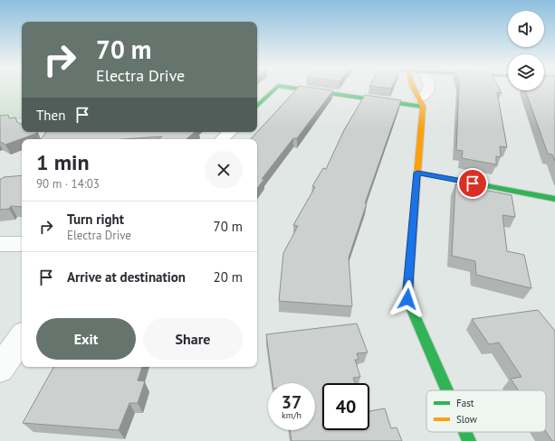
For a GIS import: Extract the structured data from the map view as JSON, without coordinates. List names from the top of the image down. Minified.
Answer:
{"legend":["Fast","Slow"],"page":{"turn":["70 m","Electra Drive"],"then":"Then","heading":["1 min","90 m · 14:03"],"list":[{"name":"Turn right","note":"Electra Drive","value":"70 m"},{"name":"Arrive at destination","value":"20 m"}],"buttons":["Exit","Share"],"speed":"37 km/h","limit":"40"}}
